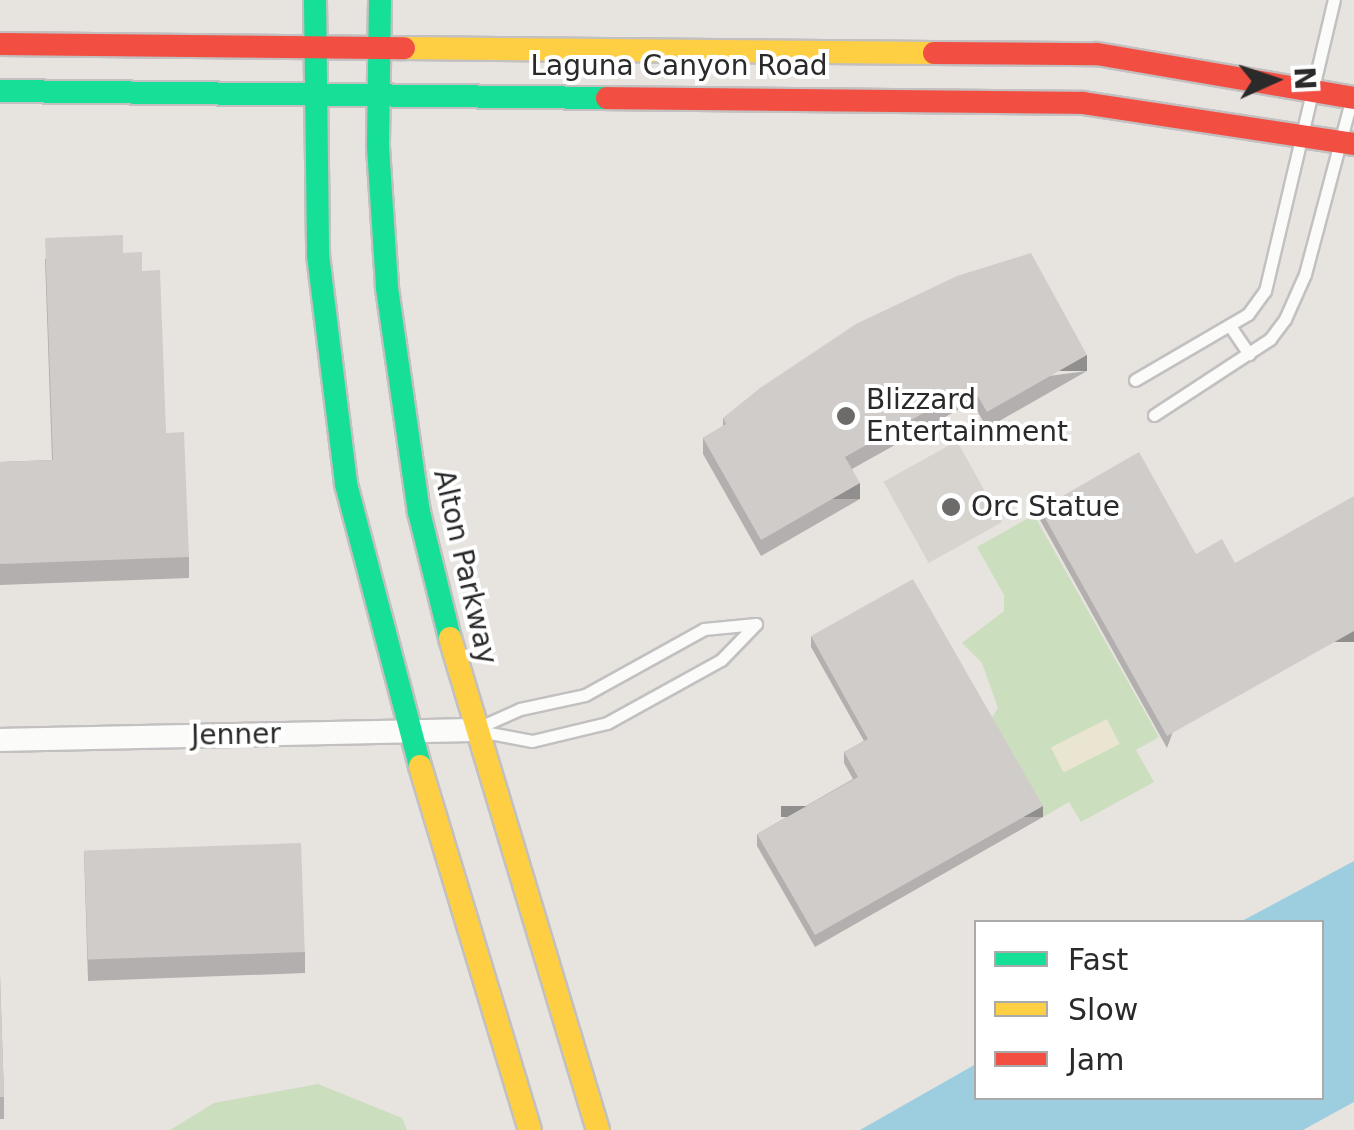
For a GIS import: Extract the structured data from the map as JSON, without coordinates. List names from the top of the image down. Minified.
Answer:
{"streets":{"main road":["Laguna Canyon Road","Alton Parkway"],"street":["Jenner"]},"crossings":[["Laguna Canyon Road","Alton Parkway"],["Alton Parkway","Jenner"]],"places":["Blizzard Entertainment","Orc Statue"],"legend":["Fast","Slow","Jam"],"north":"right"}
